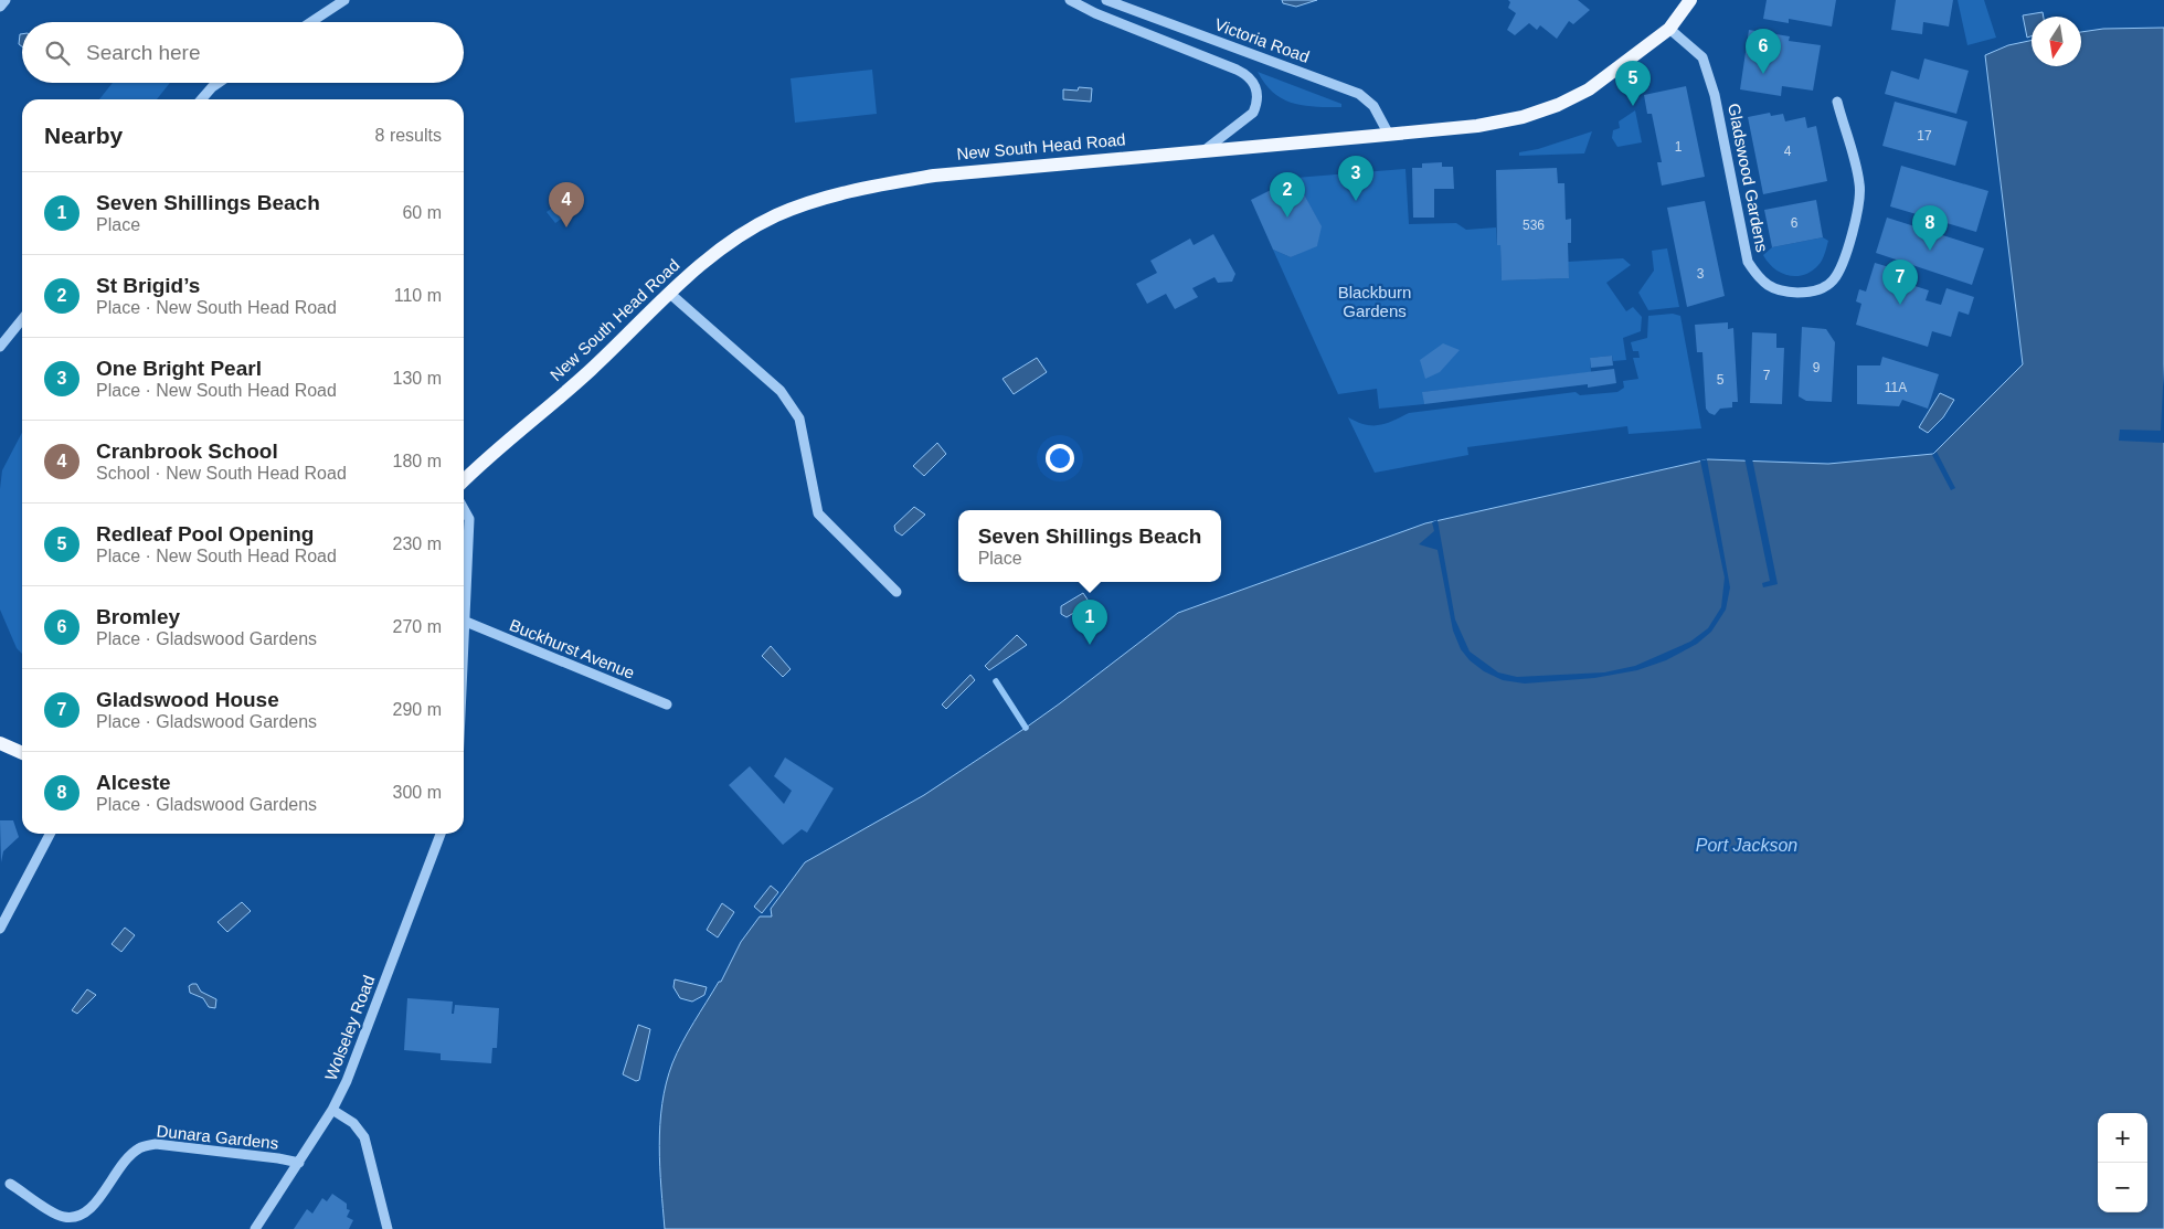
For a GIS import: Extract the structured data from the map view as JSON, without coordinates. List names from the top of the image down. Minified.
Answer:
{"streets":{"main road":["New South Head Road"],"street":["Victoria Road","Gladswood Gardens","Buckhurst Avenue","Wolseley Road","Dunara Gardens"]},"crossings":[["Victoria Road","New South Head Road"],["New South Head Road","Gladswood Gardens"],["Wolseley Road","Dunara Gardens"]],"water":["Port Jackson"],"parks":["Blackburn Gardens"],"house_numbers":["17","1","4","6","536","3","9","7","5","11A"],"north":"bottom","page":{"search":"Search here","pins":["6","5","3","2","4","8","7","1"],"heading":["Nearby","8 results"],"list":[{"mark":"1","name":"Seven Shillings Beach","note":"Place","value":"60 m"},{"mark":"2","name":"St Brigid’s","note":"Place · New South Head Road","value":"110 m"},{"mark":"3","name":"One Bright Pearl","note":"Place · New South Head Road","value":"130 m"},{"mark":"4","name":"Cranbrook School","note":"School · New South Head Road","value":"180 m"},{"mark":"5","name":"Redleaf Pool Opening","note":"Place · New South Head Road","value":"230 m"},{"mark":"6","name":"Bromley","note":"Place · Gladswood Gardens","value":"270 m"},{"mark":"7","name":"Gladswood House","note":"Place · Gladswood Gardens","value":"290 m"},{"mark":"8","name":"Alceste","note":"Place · Gladswood Gardens","value":"300 m"}],"popup":["Seven Shillings Beach","Place"],"map_buttons":["+","−"]}}
